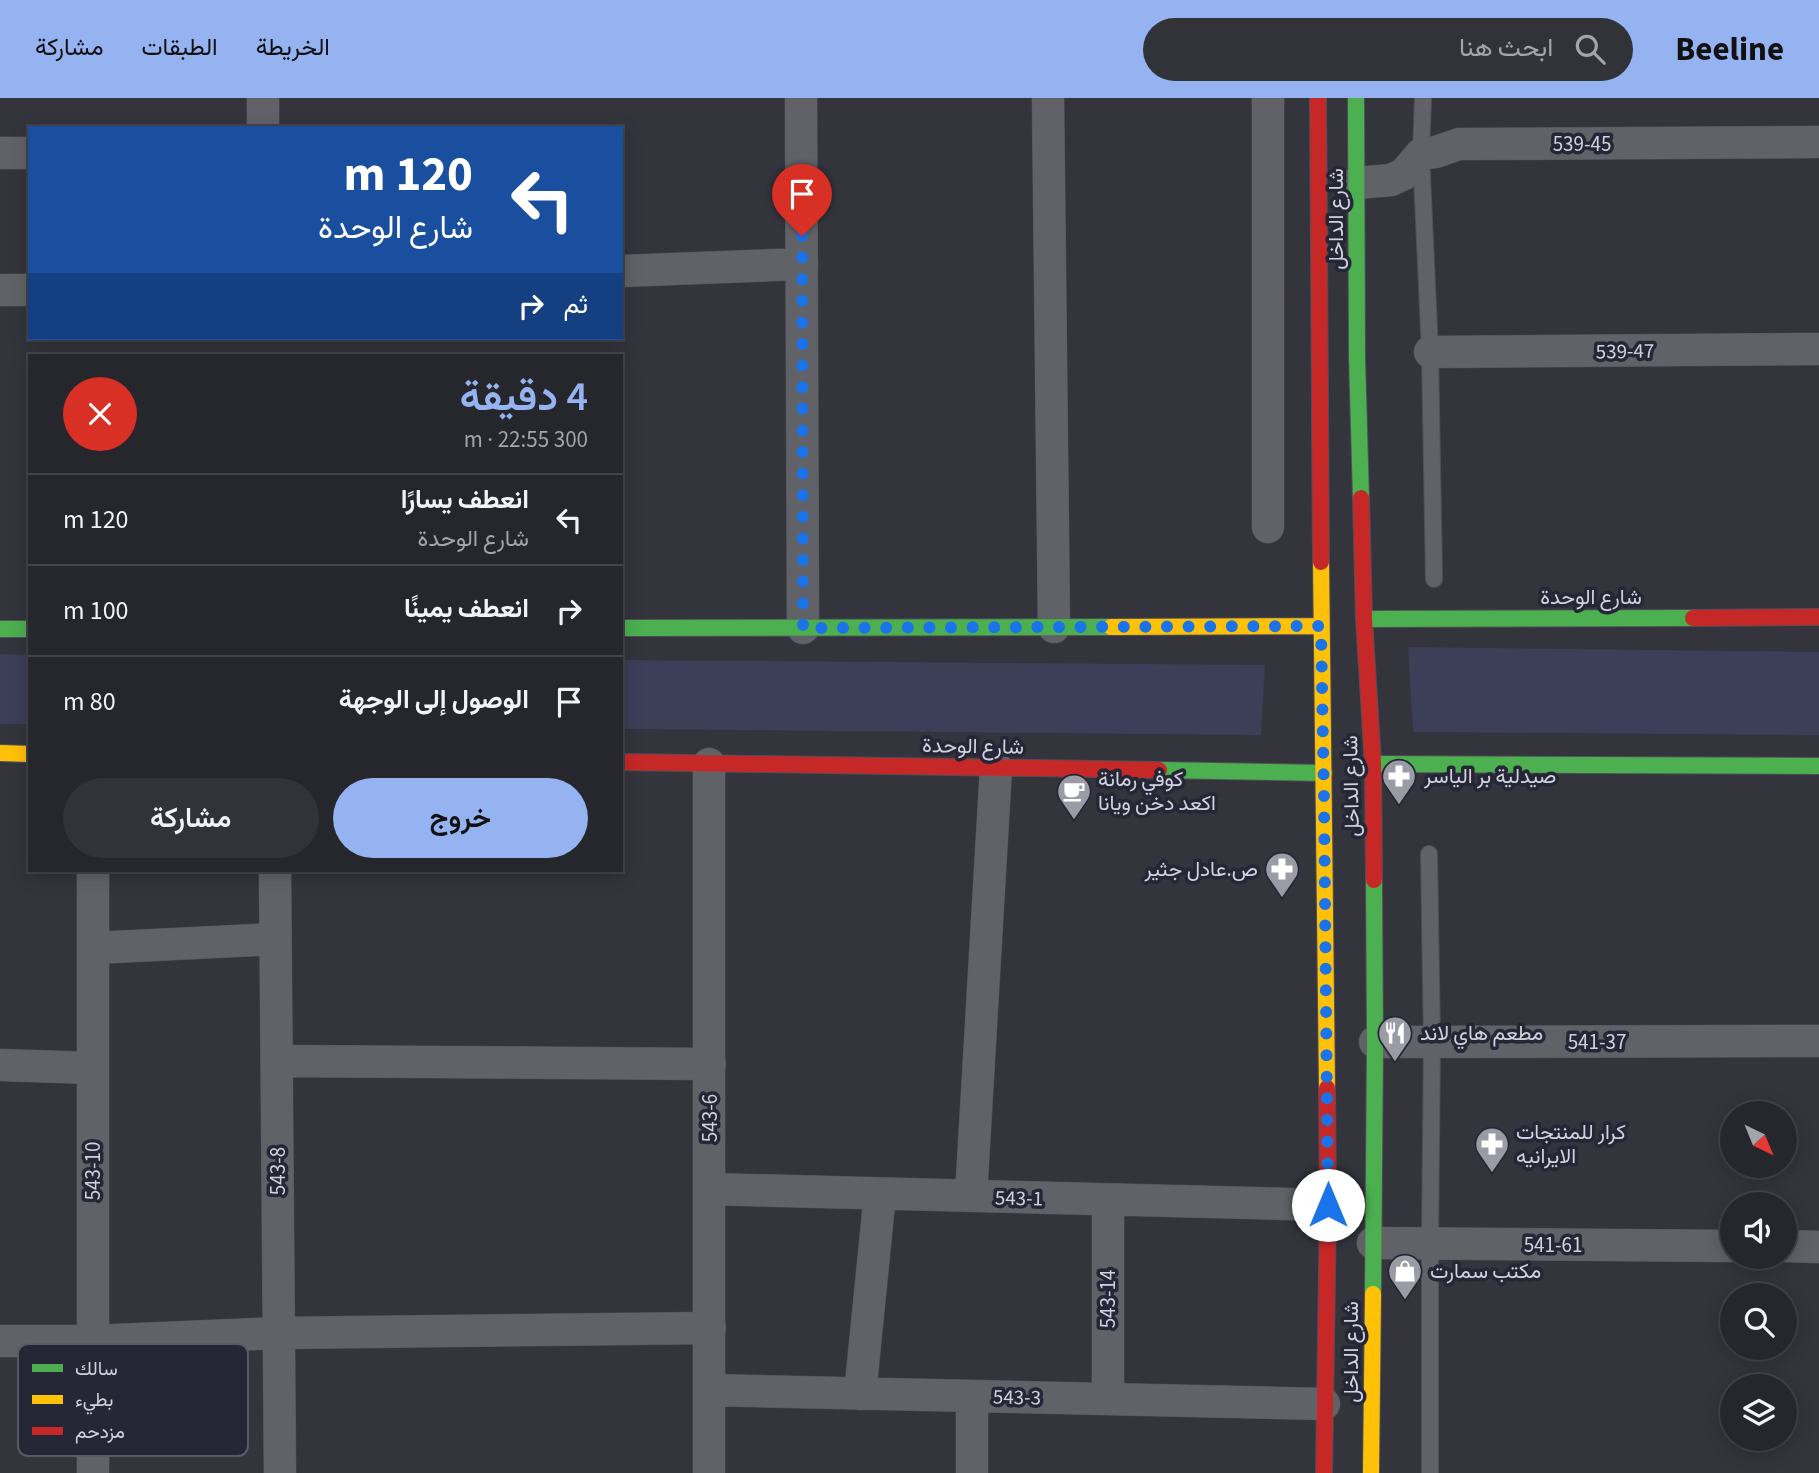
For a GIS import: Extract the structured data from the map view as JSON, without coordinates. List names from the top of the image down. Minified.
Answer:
{"streets":{"main road":["شارع الداخل","شارع الوحدة"],"street":["539-45","539-47","541-37","543-6","543-10","543-8","543-1","541-61","543-14","543-3"]},"crossings":[["539-45","شارع الداخل"],["شارع الداخل","شارع الوحدة"],["شارع الداخل","541-37"],["شارع الداخل","543-1"],["شارع الداخل","541-61"],["شارع الداخل","543-3"],["شارع الوحدة","543-6"],["543-6","543-1"],["543-6","543-3"],["543-1","543-14"],["543-14","543-3"]],"places":{"pharmacy":["صيدلية بر الياسر","ص.عادل جثير","كرار للمنتجات الايرانيه"],"cafe":["كوفي رمانة اكعد دخن ويانا"],"restaurant":["مطعم هاي لاند"],"shop":["مكتب سمارت"]},"legend":["سالك","بطيء","مزدحم"],"north":"bottom right","page":{"header":"Beeline","search":"ابحث هنا","nav":["الخريطة","الطبقات","مشاركة"],"turn":["120 m","شارع الوحدة"],"then":"ثم","heading":["4 دقيقة","300 m · 22:55"],"list":[{"name":"انعطف يسارًا","note":"شارع الوحدة","value":"120 m"},{"name":"انعطف يمينًا","value":"100 m"},{"name":"الوصول إلى الوجهة","value":"80 m"}],"buttons":["خروج","مشاركة"]}}
